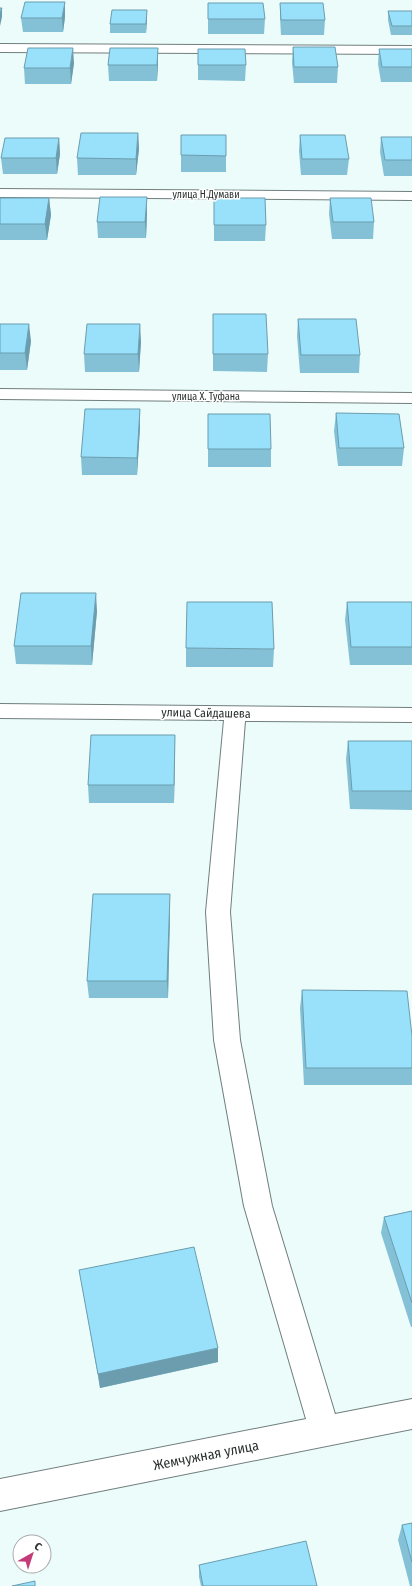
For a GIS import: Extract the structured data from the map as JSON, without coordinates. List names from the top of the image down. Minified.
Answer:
{"streets":{"street":["улица Н.Думави","улица Х. Туфана","улица Сайдашева","Жемчужная улица"]},"north":"top right"}
